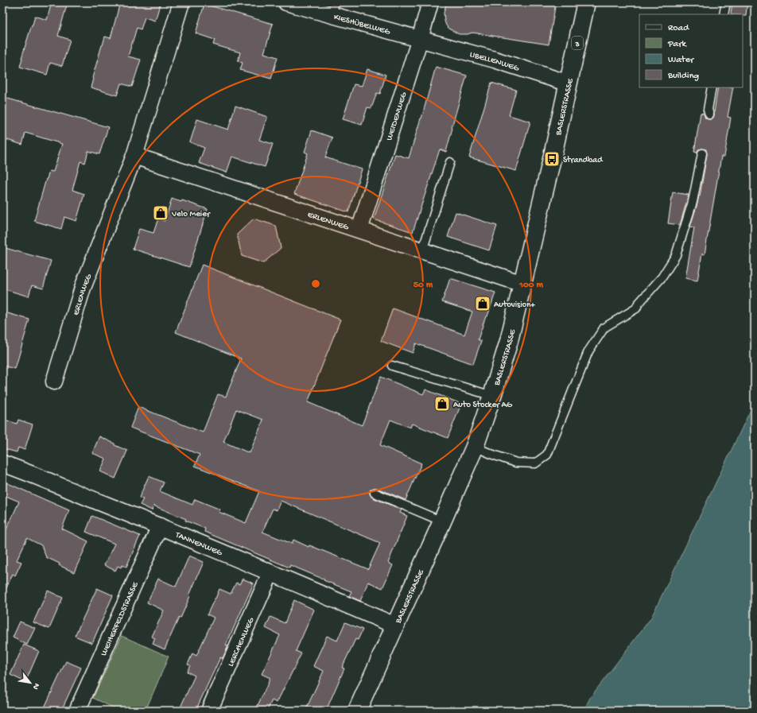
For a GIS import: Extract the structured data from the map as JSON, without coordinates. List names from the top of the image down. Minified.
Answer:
{"streets":{"main road":["3","BASLERSTRASSE"],"street":["KIESHÜBELWEG","LIBELLENWEG","WEIDENWEG","ERLENWEG","TANNENWEG","WEIHERFELDSTRASSE","LERCHENWEG"]},"crossings":[["KIESHÜBELWEG","LIBELLENWEG"],["KIESHÜBELWEG","WEIDENWEG"],["LIBELLENWEG","BASLERSTRASSE"],["LIBELLENWEG","WEIDENWEG"],["BASLERSTRASSE","ERLENWEG"],["BASLERSTRASSE","TANNENWEG"],["WEIDENWEG","ERLENWEG"],["TANNENWEG","WEIHERFELDSTRASSE"],["TANNENWEG","LERCHENWEG"]],"places":{"bus stop":["Strandbad"],"shop":["Velo Meier","Autovision+","Auto Stocker AG"]},"legend":["Road","Park","Water","Building"],"north":"bottom right","rings":["50 m","100 m"]}
